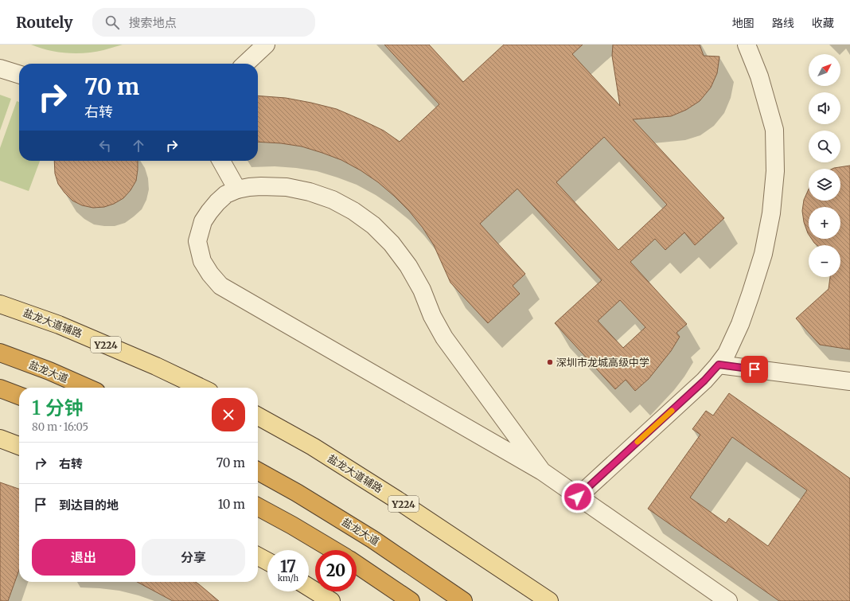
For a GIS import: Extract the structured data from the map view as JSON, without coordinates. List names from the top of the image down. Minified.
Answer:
{"streets":{"highway":["盐龙大道"],"main road":["盐龙大道辅路","Y224"]},"places":["深圳市龙城高级中学"],"north":"top right","page":{"header":"Routely","search":"搜索地点","nav":["地图","路线","收藏"],"map_buttons":["+","−"],"turn":["70 m","右转"],"heading":["1 分钟","80 m · 16:05"],"list":[{"name":"右转","value":"70 m"},{"name":"到达目的地","value":"10 m"}],"buttons":["退出","分享"],"speed":"17 km/h","limit":"20"}}
